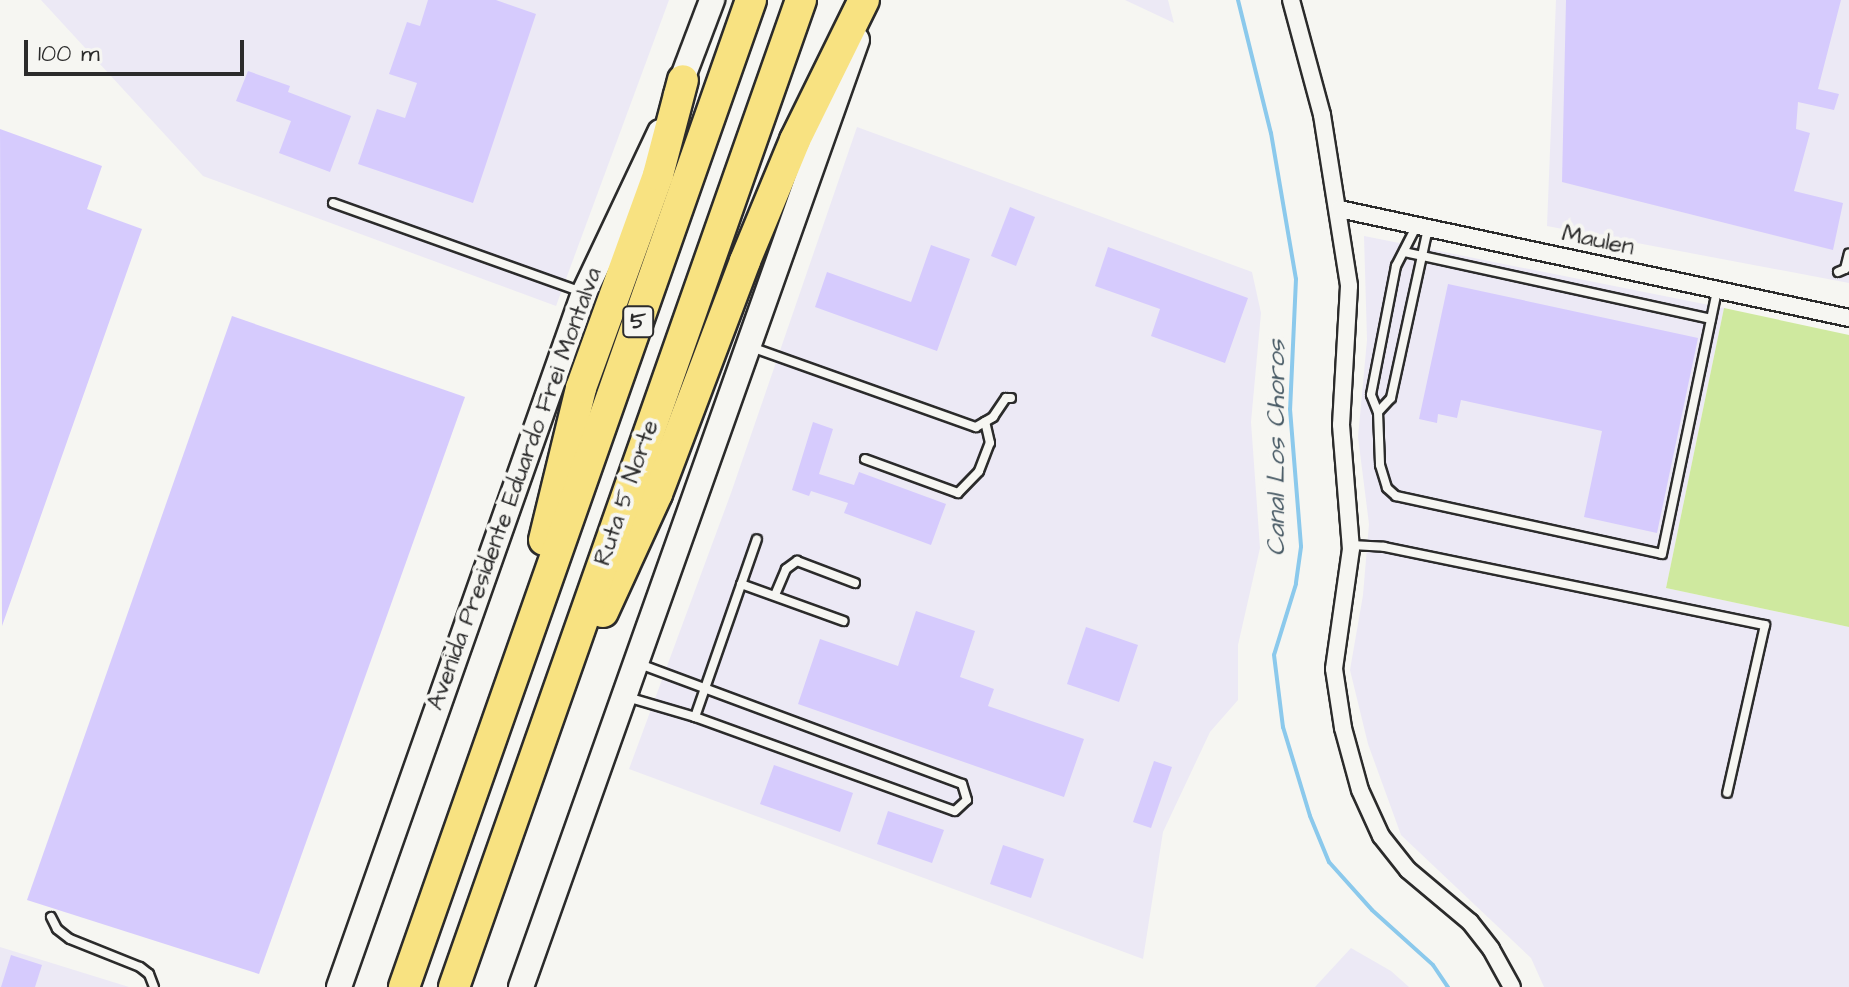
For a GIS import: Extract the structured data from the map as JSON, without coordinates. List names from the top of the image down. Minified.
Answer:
{"streets":{"highway":["5","Ruta 5 Norte"],"main road":["Avenida Presidente Eduardo Frei Montalva"],"street":["Maulen"]},"water":["Canal Los Choros"],"scale_bar":"100 m"}
